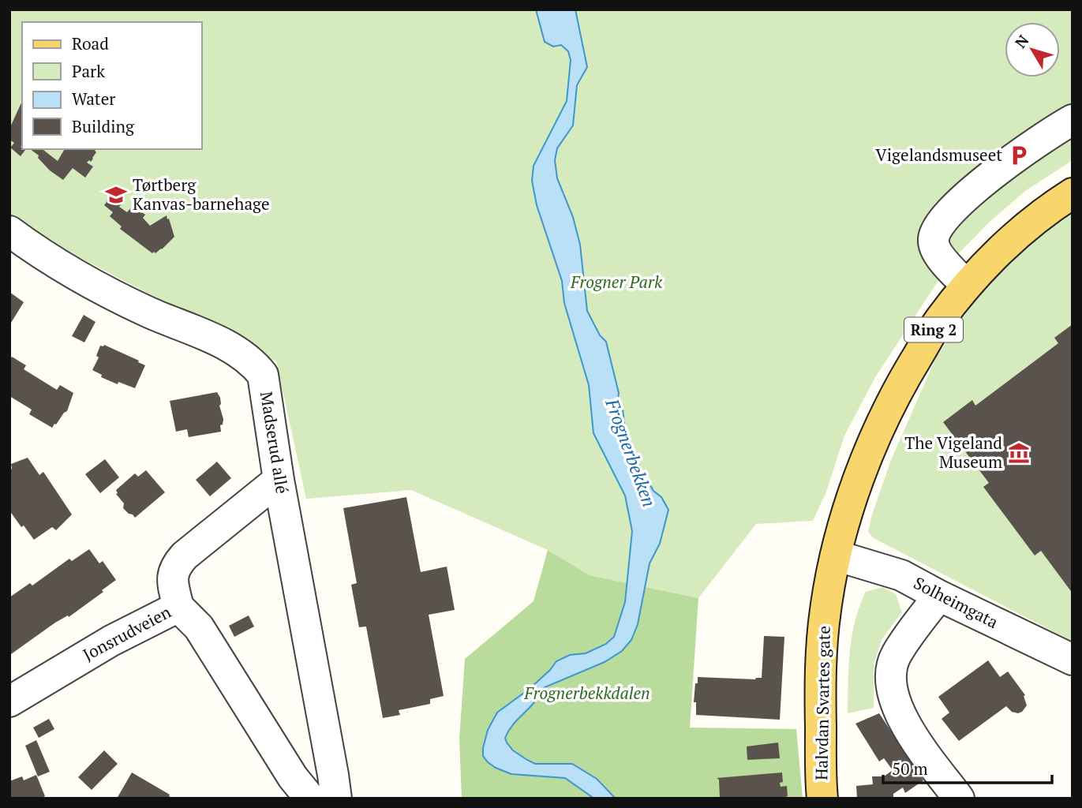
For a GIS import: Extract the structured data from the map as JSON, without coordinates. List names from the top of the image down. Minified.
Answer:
{"streets":{"main road":["Ring 2","Halvdan Svartes gate"],"street":["Madserud allé","Solheimgata","Jonsrudveien"]},"crossings":[["Madserud allé","Jonsrudveien"],["Solheimgata","Halvdan Svartes gate"]],"water":["Frognerbekken"],"parks":["Frogner Park","Frognerbekkdalen"],"places":{"parking":["Vigelandsmuseet"],"school or university":["Tørtberg Kanvas-barnehage"],"museum":["The Vigeland Museum"]},"legend":["Road","Park","Water","Building"],"scale_bar":"50 m","north":"top left"}
